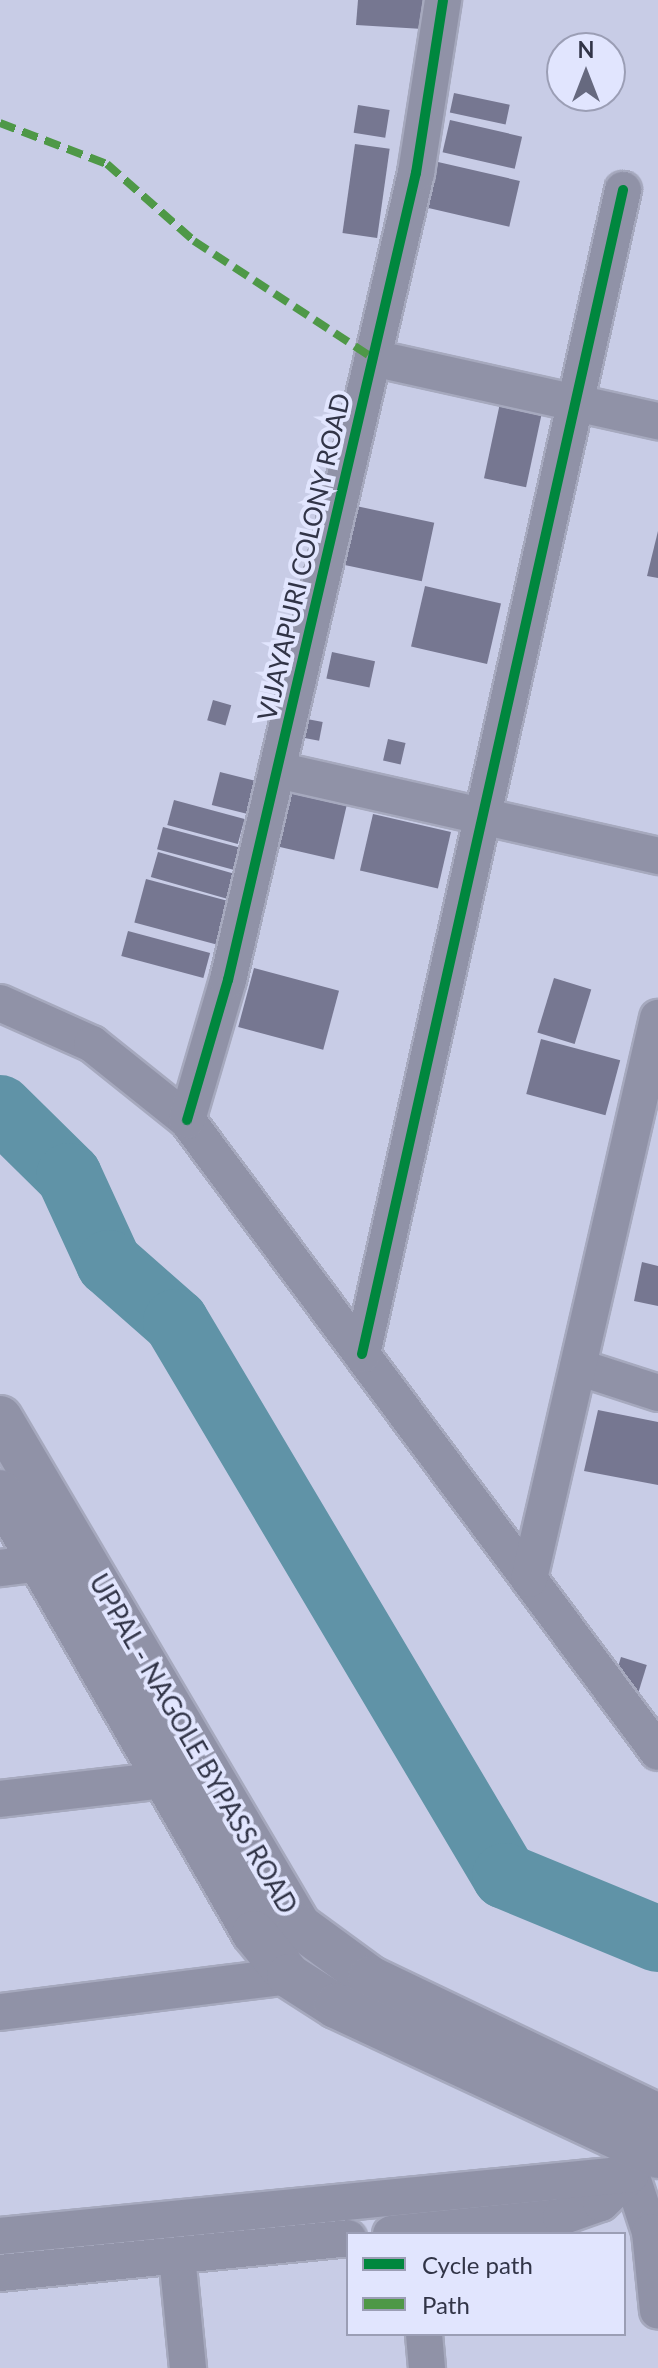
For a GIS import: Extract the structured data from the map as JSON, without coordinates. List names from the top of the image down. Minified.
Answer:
{"streets":{"street":["VIJAYAPURI COLONY ROAD","UPPAL - NAGOLE BYPASS ROAD"]},"legend":["Cycle path","Path"],"north":"top"}
